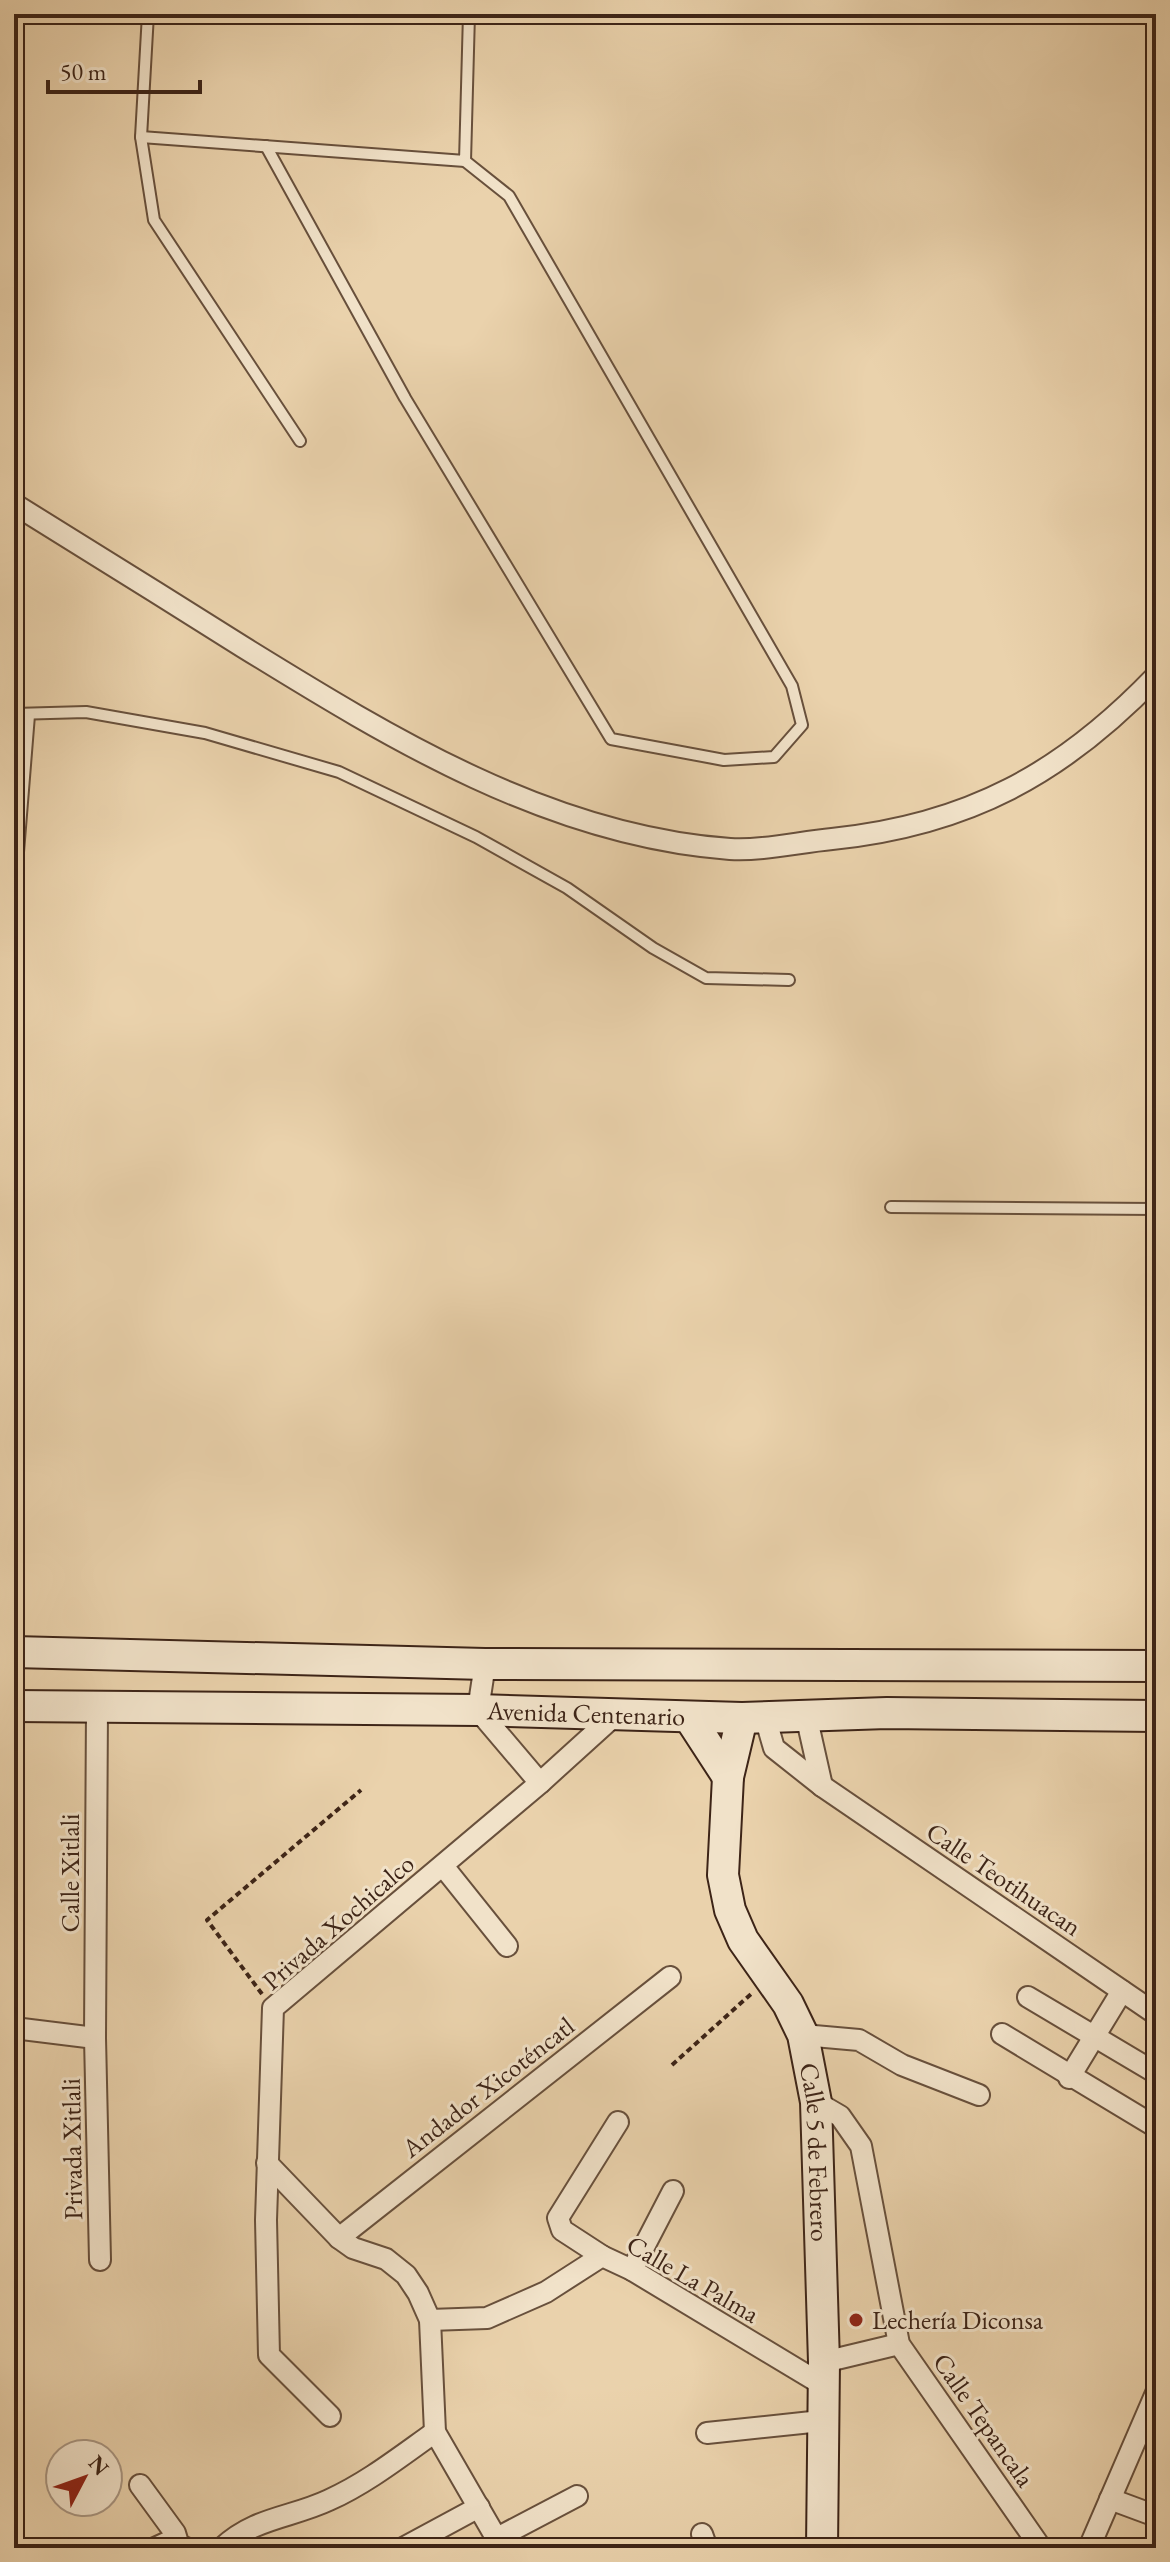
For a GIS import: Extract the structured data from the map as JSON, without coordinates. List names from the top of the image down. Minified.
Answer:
{"streets":{"street":["Avenida Centenario","Calle Xitlali","Calle Teotihuacan","Privada Xochicalco","Andador Xicoténcatl","Privada Xitlali","Calle 5 de Febrero","Calle La Palma","Calle Tepancala"]},"crossings":[["Avenida Centenario","Calle Xitlali"],["Avenida Centenario","Calle Teotihuacan"],["Avenida Centenario","Privada Xochicalco"],["Avenida Centenario","Calle 5 de Febrero"],["Calle Xitlali","Privada Xitlali"],["Calle Teotihuacan","Calle 5 de Febrero"],["Calle 5 de Febrero","Calle La Palma"],["Calle 5 de Febrero","Calle Tepancala"]],"places":["Lechería Diconsa"],"scale_bar":"50 m","north":"top right"}
